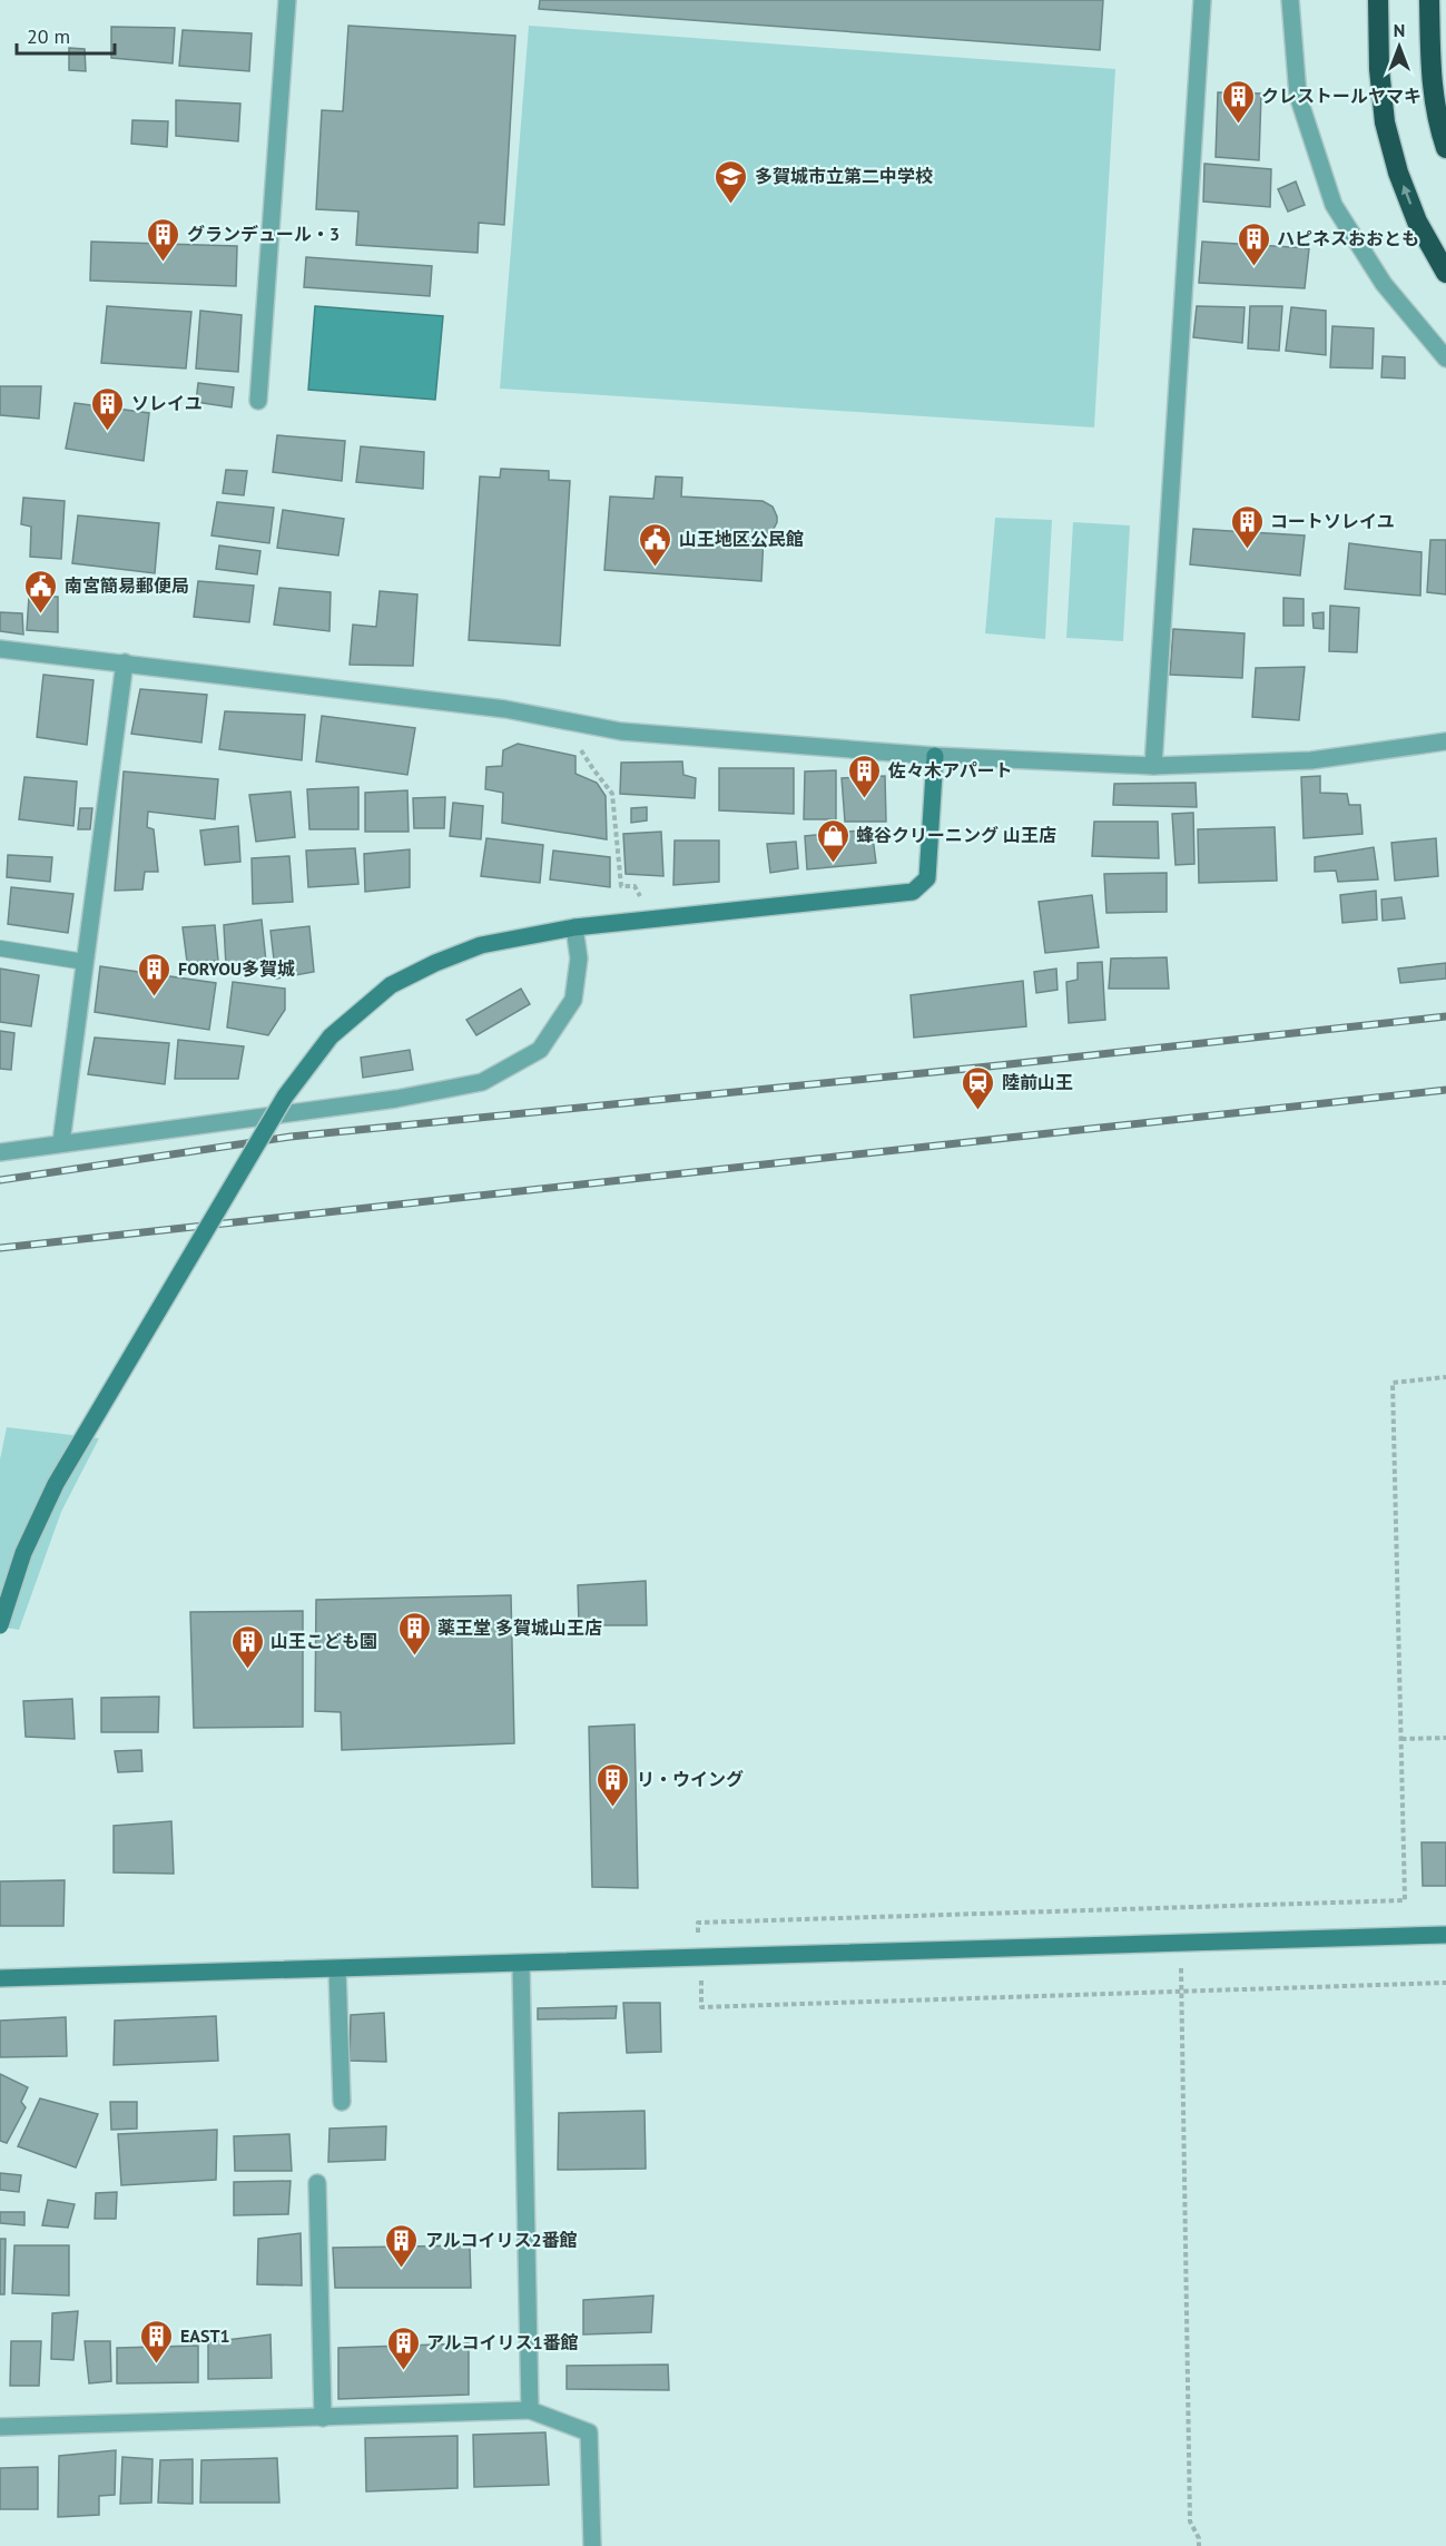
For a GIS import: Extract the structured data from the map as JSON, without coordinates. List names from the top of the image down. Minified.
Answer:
{"places":{"building":["クレストールヤマキ","グランデュール・3","ハピネスおおとも","ソレイユ","コートソレイユ","佐々木アパート","FORYOU多賀城","薬王堂 多賀城山王店","山王こども園","リ・ウイング","アルコイリス2番館","EAST1","アルコイリス1番館"],"school or university":["多賀城市立第二中学校"],"public building":["山王地区公民館","南宮簡易郵便局"],"shop":["蜂谷クリーニング 山王店"],"station":["陸前山王"]},"scale_bar":"20 m","north":"top"}
